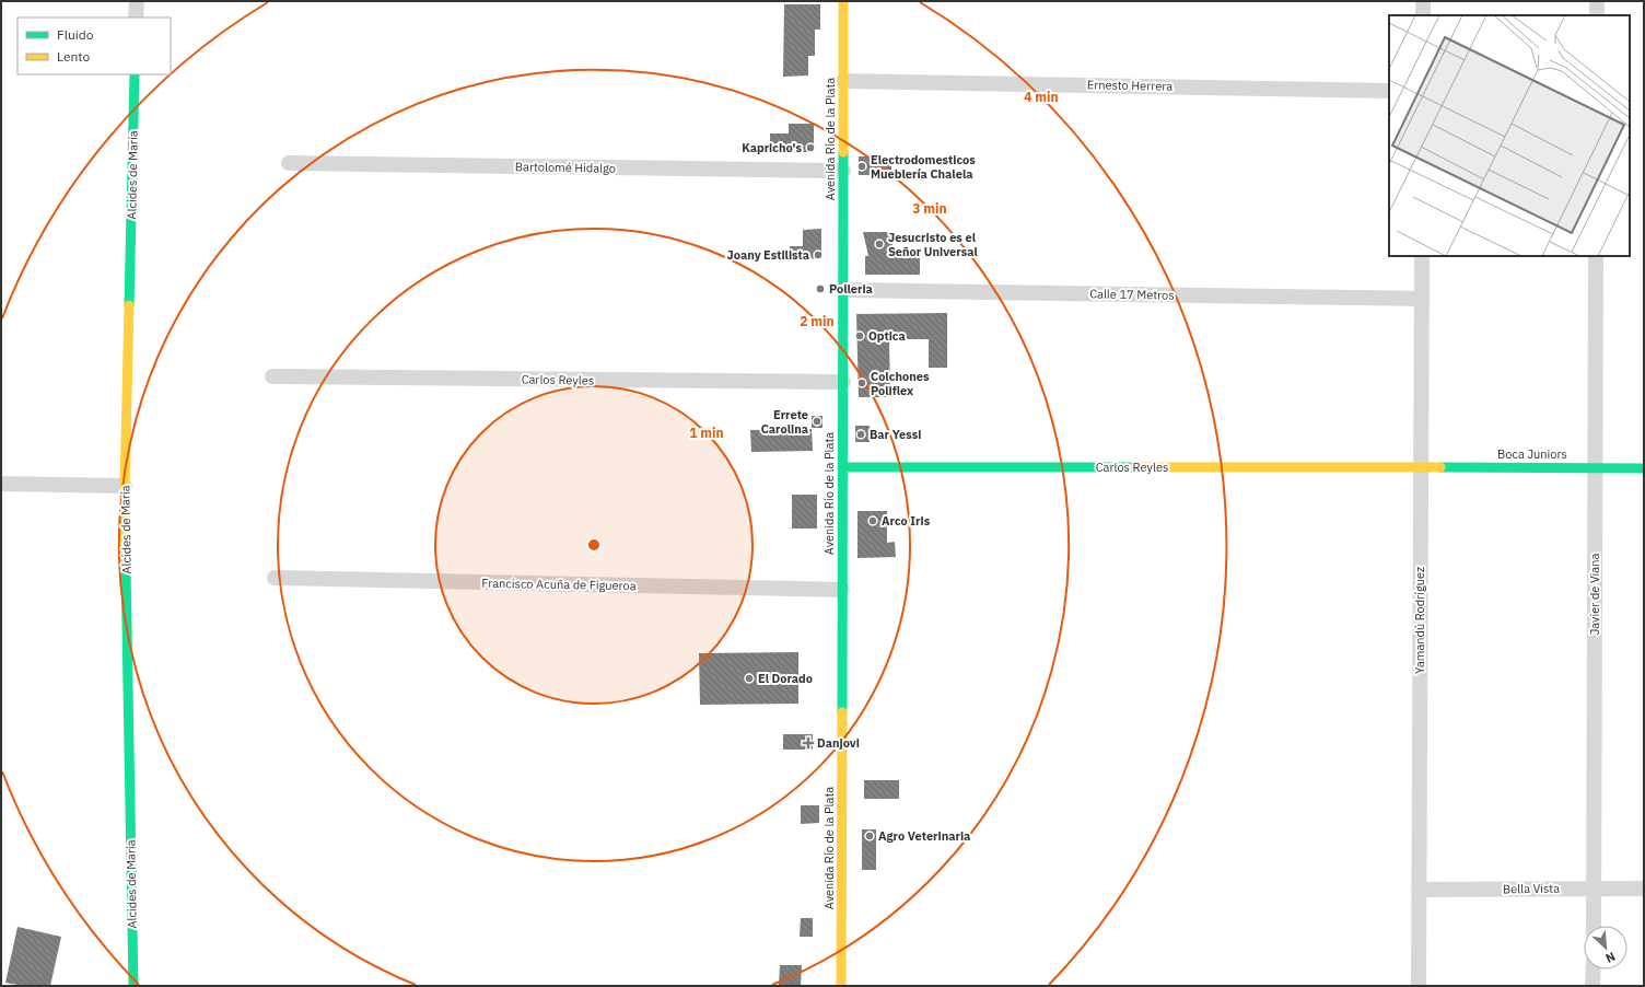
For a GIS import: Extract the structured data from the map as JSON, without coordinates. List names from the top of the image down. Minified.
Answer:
{"streets":{"street":["Ernesto Herrera","Avenida Río de la Plata","Bartolomé Hidalgo","Alcides de María","Calle 17 Metros","Carlos Reyles","Boca Juniors","Francisco Acuña de Figueroa","Javier de Viana","Yamandú Rodríguez","Bella Vista"]},"crossings":[["Ernesto Herrera","Avenida Río de la Plata"],["Avenida Río de la Plata","Bartolomé Hidalgo"],["Avenida Río de la Plata","Calle 17 Metros"],["Avenida Río de la Plata","Carlos Reyles"],["Avenida Río de la Plata","Francisco Acuña de Figueroa"],["Calle 17 Metros","Yamandú Rodríguez"],["Carlos Reyles","Boca Juniors"],["Carlos Reyles","Yamandú Rodríguez"],["Boca Juniors","Javier de Viana"],["Boca Juniors","Yamandú Rodríguez"],["Javier de Viana","Bella Vista"],["Yamandú Rodríguez","Bella Vista"]],"places":{"other":["Kapricho's","Electrodomesticos Mueblería Chalela","Jesucristo es el Señor Universal","Joany Estilista","Polleria","Optica","Colchones Poliflex","Errete Carolina","Bar Yessi","Arco Iris","El Dorado","Agro Veterinaria"],"health":["Danjovi"]},"legend":["Fluido","Lento"],"north":"bottom right","rings":["4 min","3 min","2 min","1 min"]}
